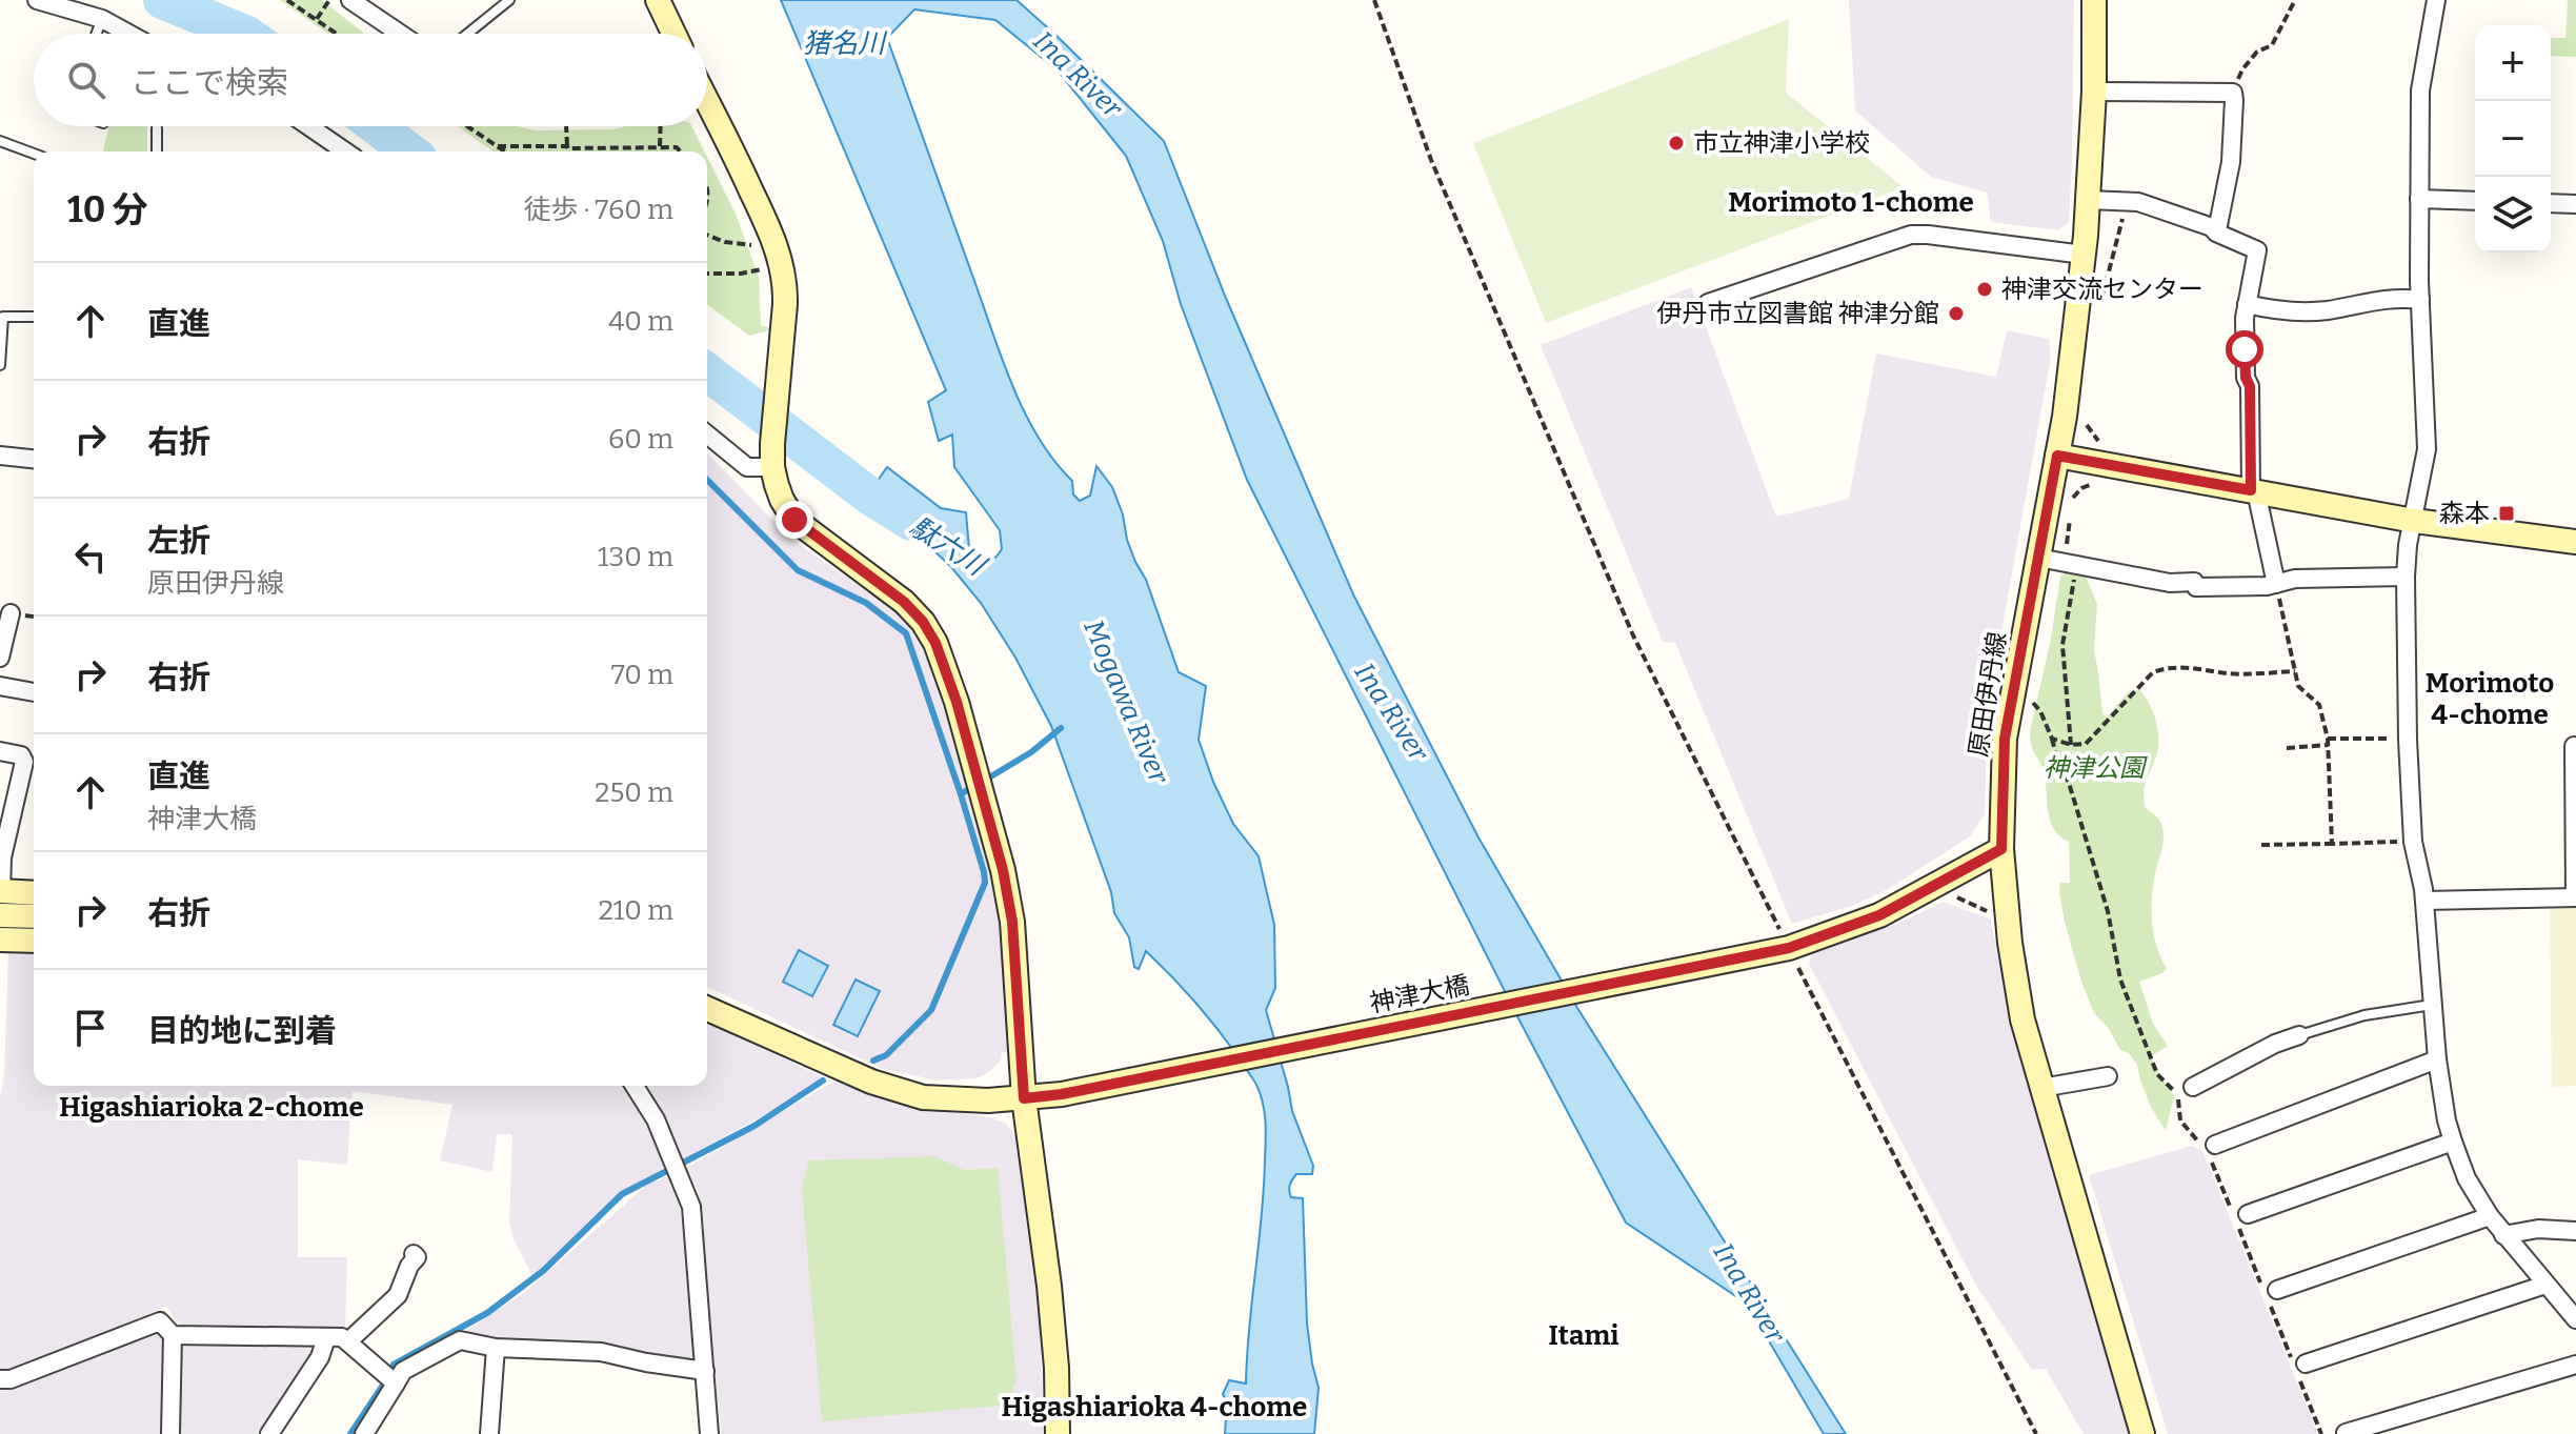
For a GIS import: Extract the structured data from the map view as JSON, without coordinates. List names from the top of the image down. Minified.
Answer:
{"streets":{"street":["原田伊丹線","神津大橋"]},"crossings":[["原田伊丹線","神津大橋"]],"districts":["Morimoto 1-chome","Morimoto 4-chome","Higashiarioka 2-chome","Itami","Higashiarioka 4-chome"],"water":["猪名川","Ina River","駄六川","Mogawa River"],"parks":["神津公園"],"places":{"other":["市立神津小学校","神津交流センター","伊丹市立図書館 神津分館"],"transit":["森本"]},"page":{"map_buttons":["+","−"],"search":"ここで検索","heading":["10 分","徒歩 · 760 m"],"list":[["直進","40 m"],["右折","60 m"],["左折","原田伊丹線","130 m"],["右折","70 m"],["直進","神津大橋","250 m"],["右折","210 m"],"目的地に到着"]}}
